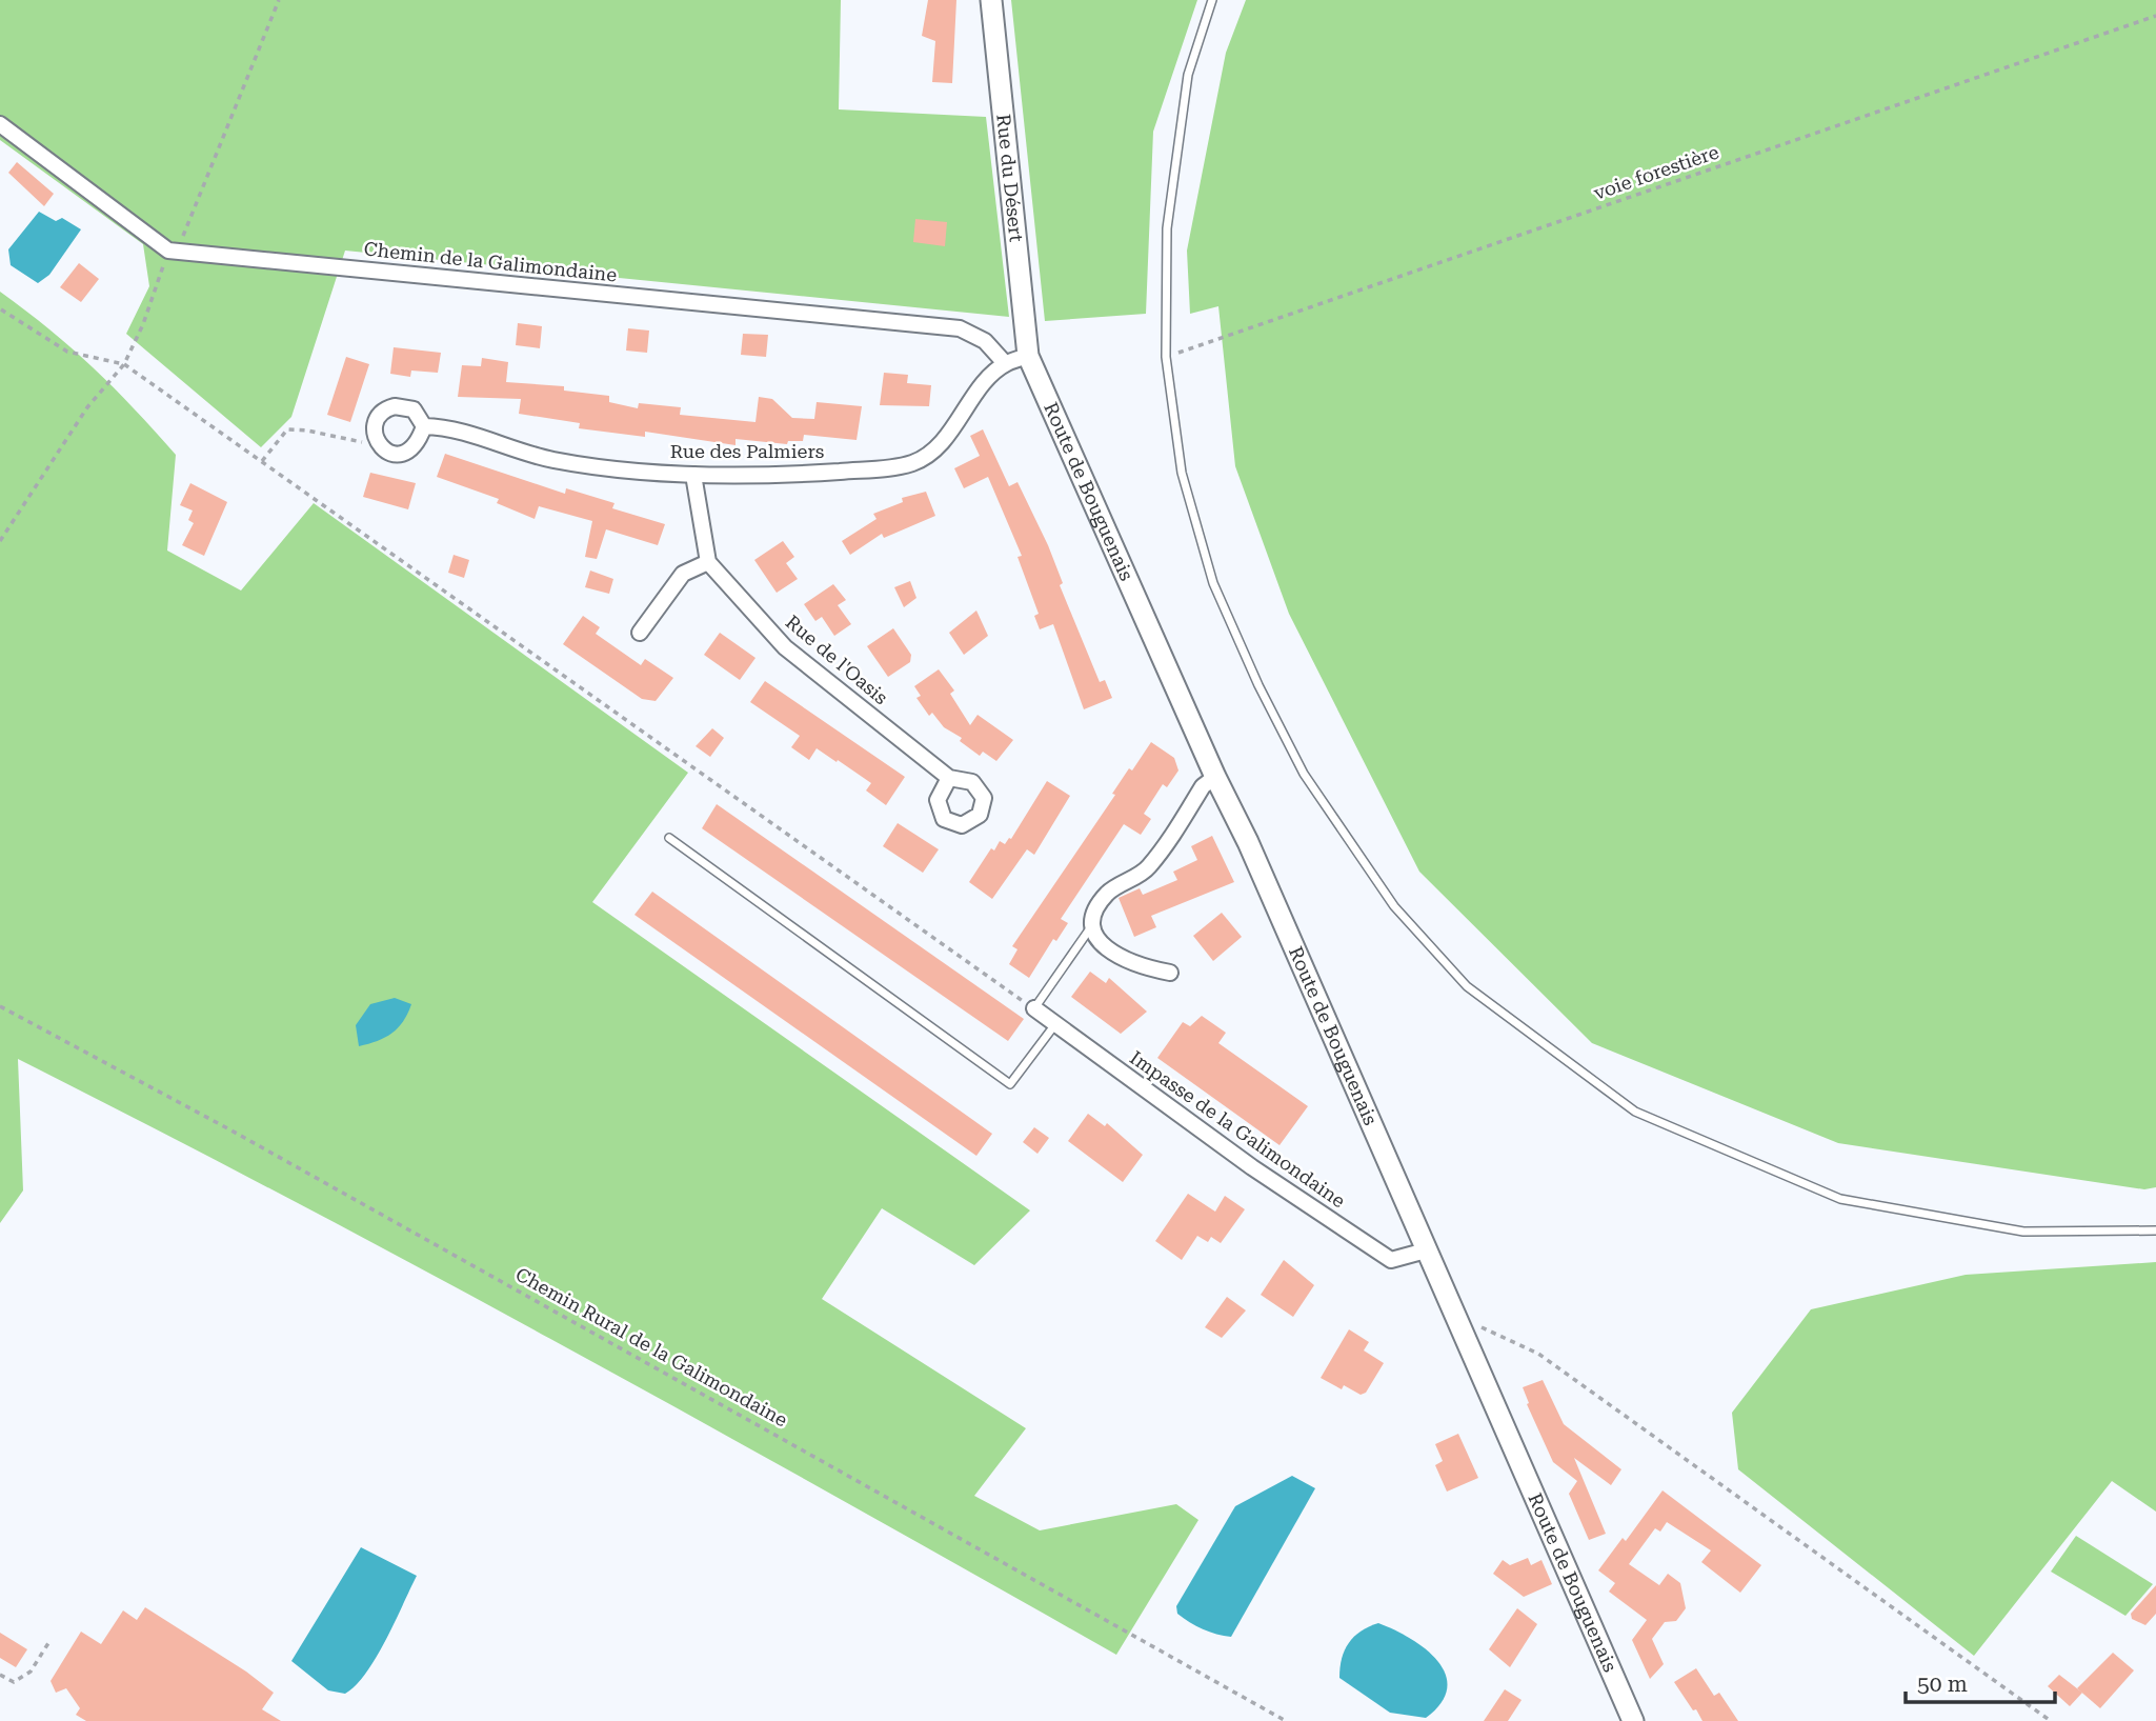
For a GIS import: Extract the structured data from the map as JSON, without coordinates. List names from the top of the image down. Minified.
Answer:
{"streets":{"street":["Rue du Désert","Chemin de la Galimondaine","Rue des Palmiers","Route de Bouguenais","Rue de l'Oasis","Impasse de la Galimondaine"],"path":["voie forestière","Chemin Rural de la Galimondaine"]},"crossings":[["Rue du Désert","Rue des Palmiers"],["Rue du Désert","Route de Bouguenais"],["Chemin de la Galimondaine","Rue des Palmiers"],["Rue des Palmiers","Route de Bouguenais"],["Route de Bouguenais","Impasse de la Galimondaine"]],"scale_bar":"50 m"}
